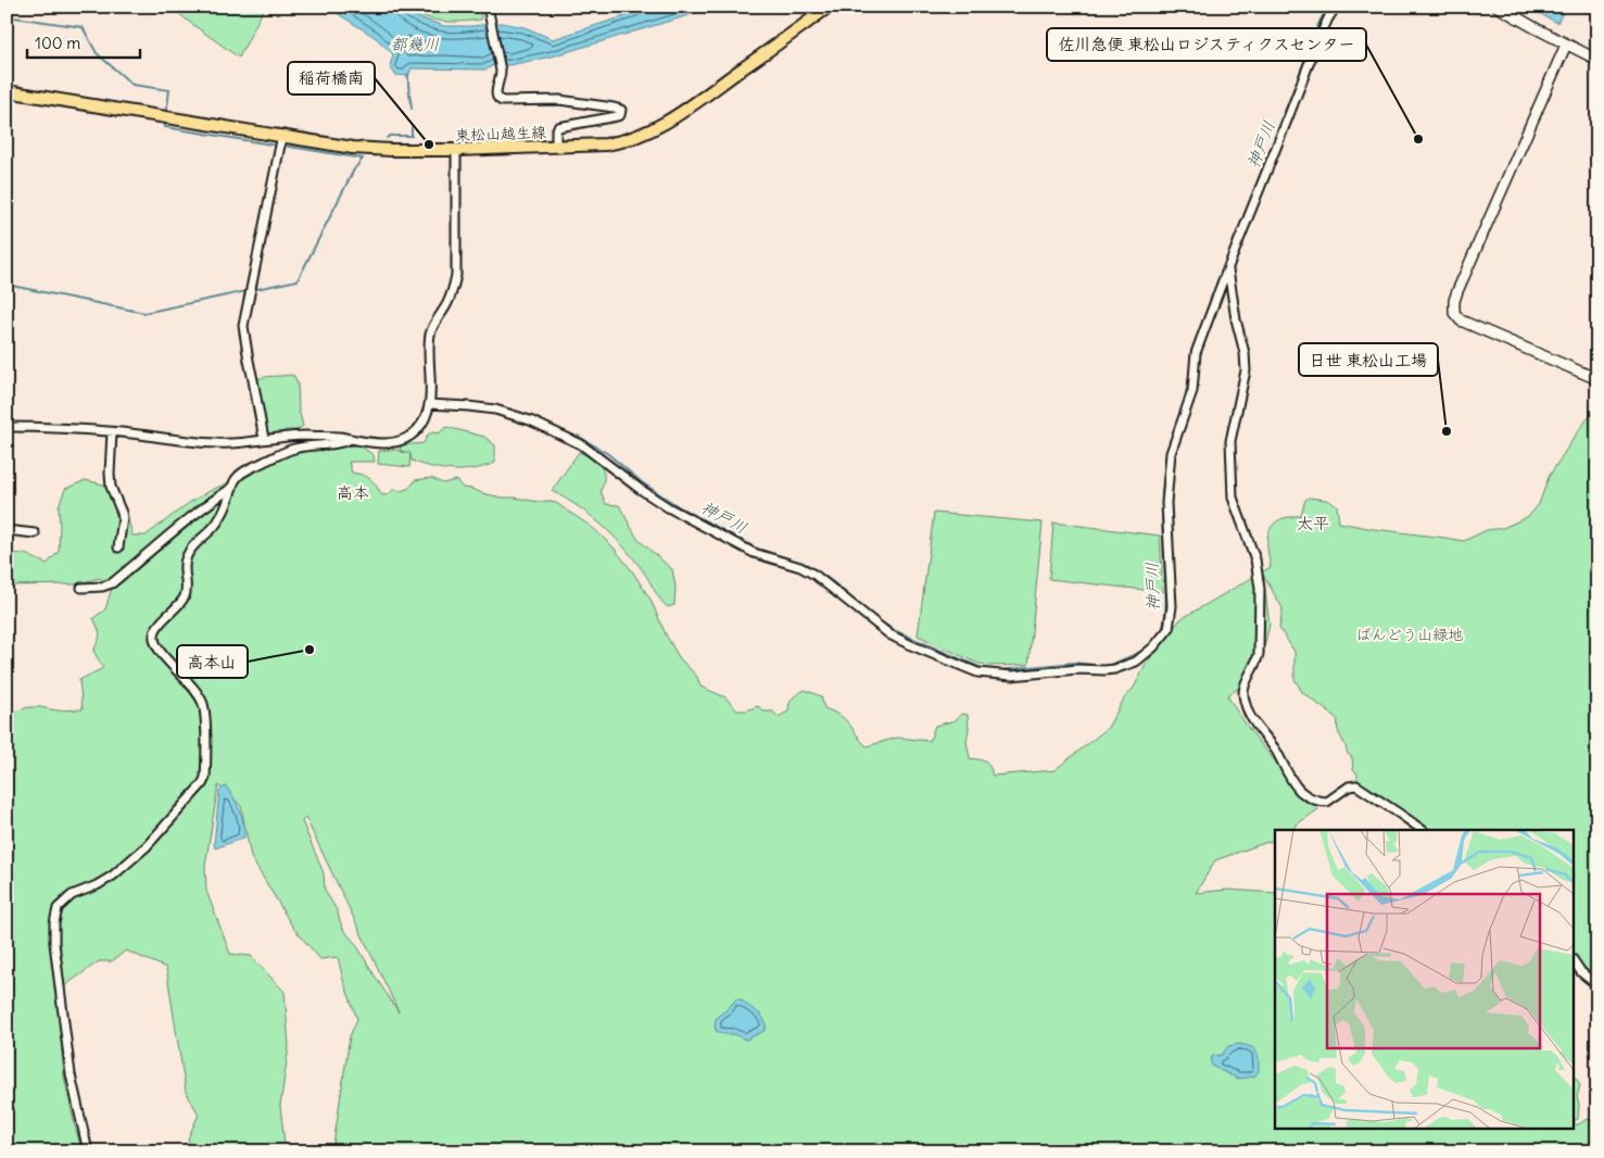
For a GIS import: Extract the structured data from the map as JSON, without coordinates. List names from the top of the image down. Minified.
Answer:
{"streets":{"main road":["東松山越生線"]},"districts":["高本","太平"],"water":["都幾川","神戸川"],"parks":["ばんどう山緑地"],"places":["佐川急便 東松山ロジスティクスセンター","稲荷橋南","日世 東松山工場","高本山"],"scale_bar":"100 m"}
